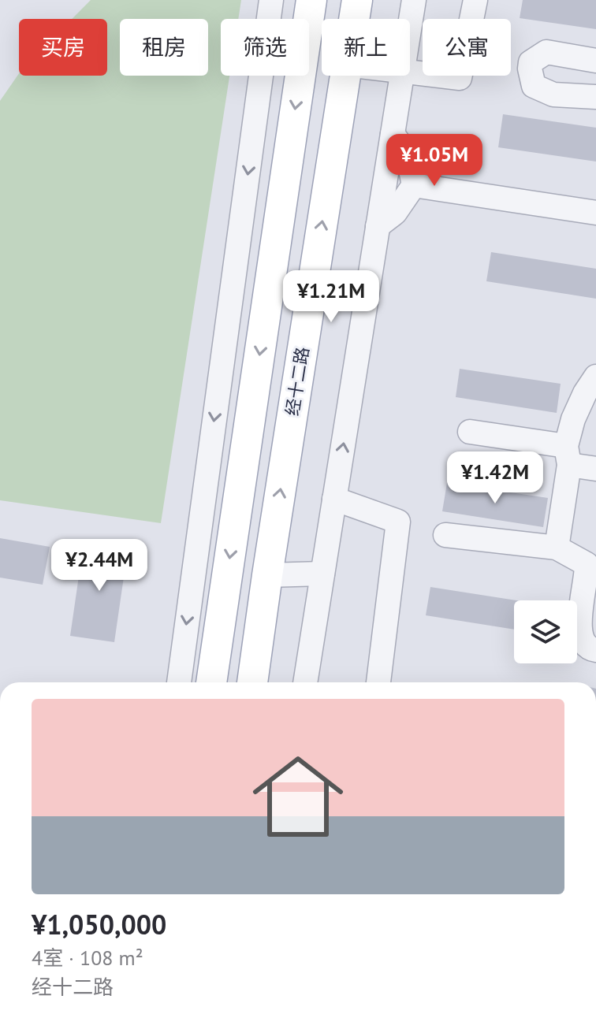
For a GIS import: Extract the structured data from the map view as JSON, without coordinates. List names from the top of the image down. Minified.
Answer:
{"streets":{"main road":["经十二路"]},"page":{"chip":["买房","租房","筛选","新上","公寓"],"price":["¥1.05M","¥1.21M","¥1.42M","¥2.44M"],"list":[{"name":"¥1,050,000","note":"4室 · 108 m² · 经十二路"}]}}
